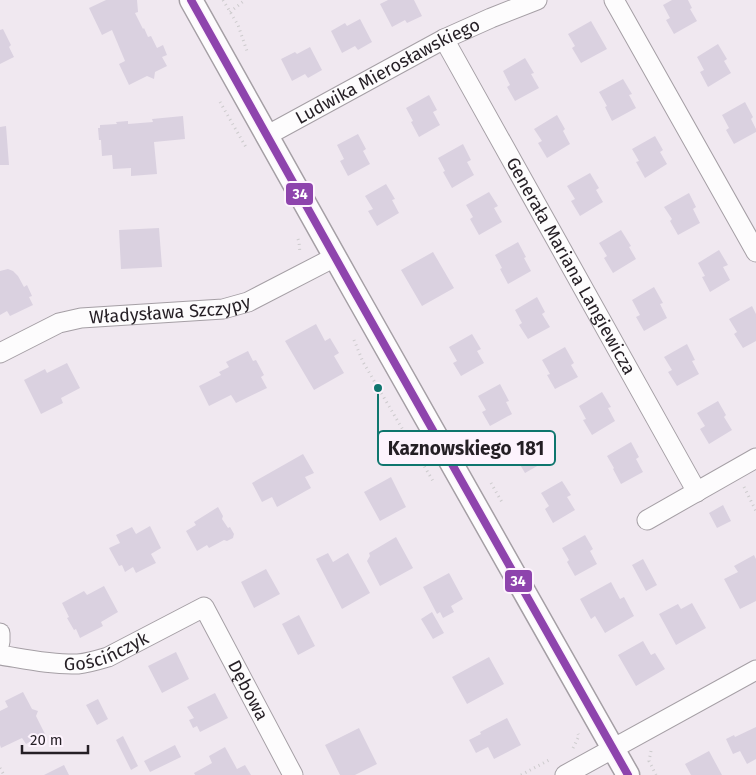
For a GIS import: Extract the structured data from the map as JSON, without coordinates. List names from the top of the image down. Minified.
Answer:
{"streets":{"street":["Ludwika Mierosławskiego","Generała Mariana Langiewicza","Władysława Szczypy","Gościńczyk","Dębowa"]},"crossings":[["Ludwika Mierosławskiego","Generała Mariana Langiewicza"],["Gościńczyk","Dębowa"]],"places":["Kaznowskiego 181"],"lines":["transit line 34"],"scale_bar":"20 m"}
